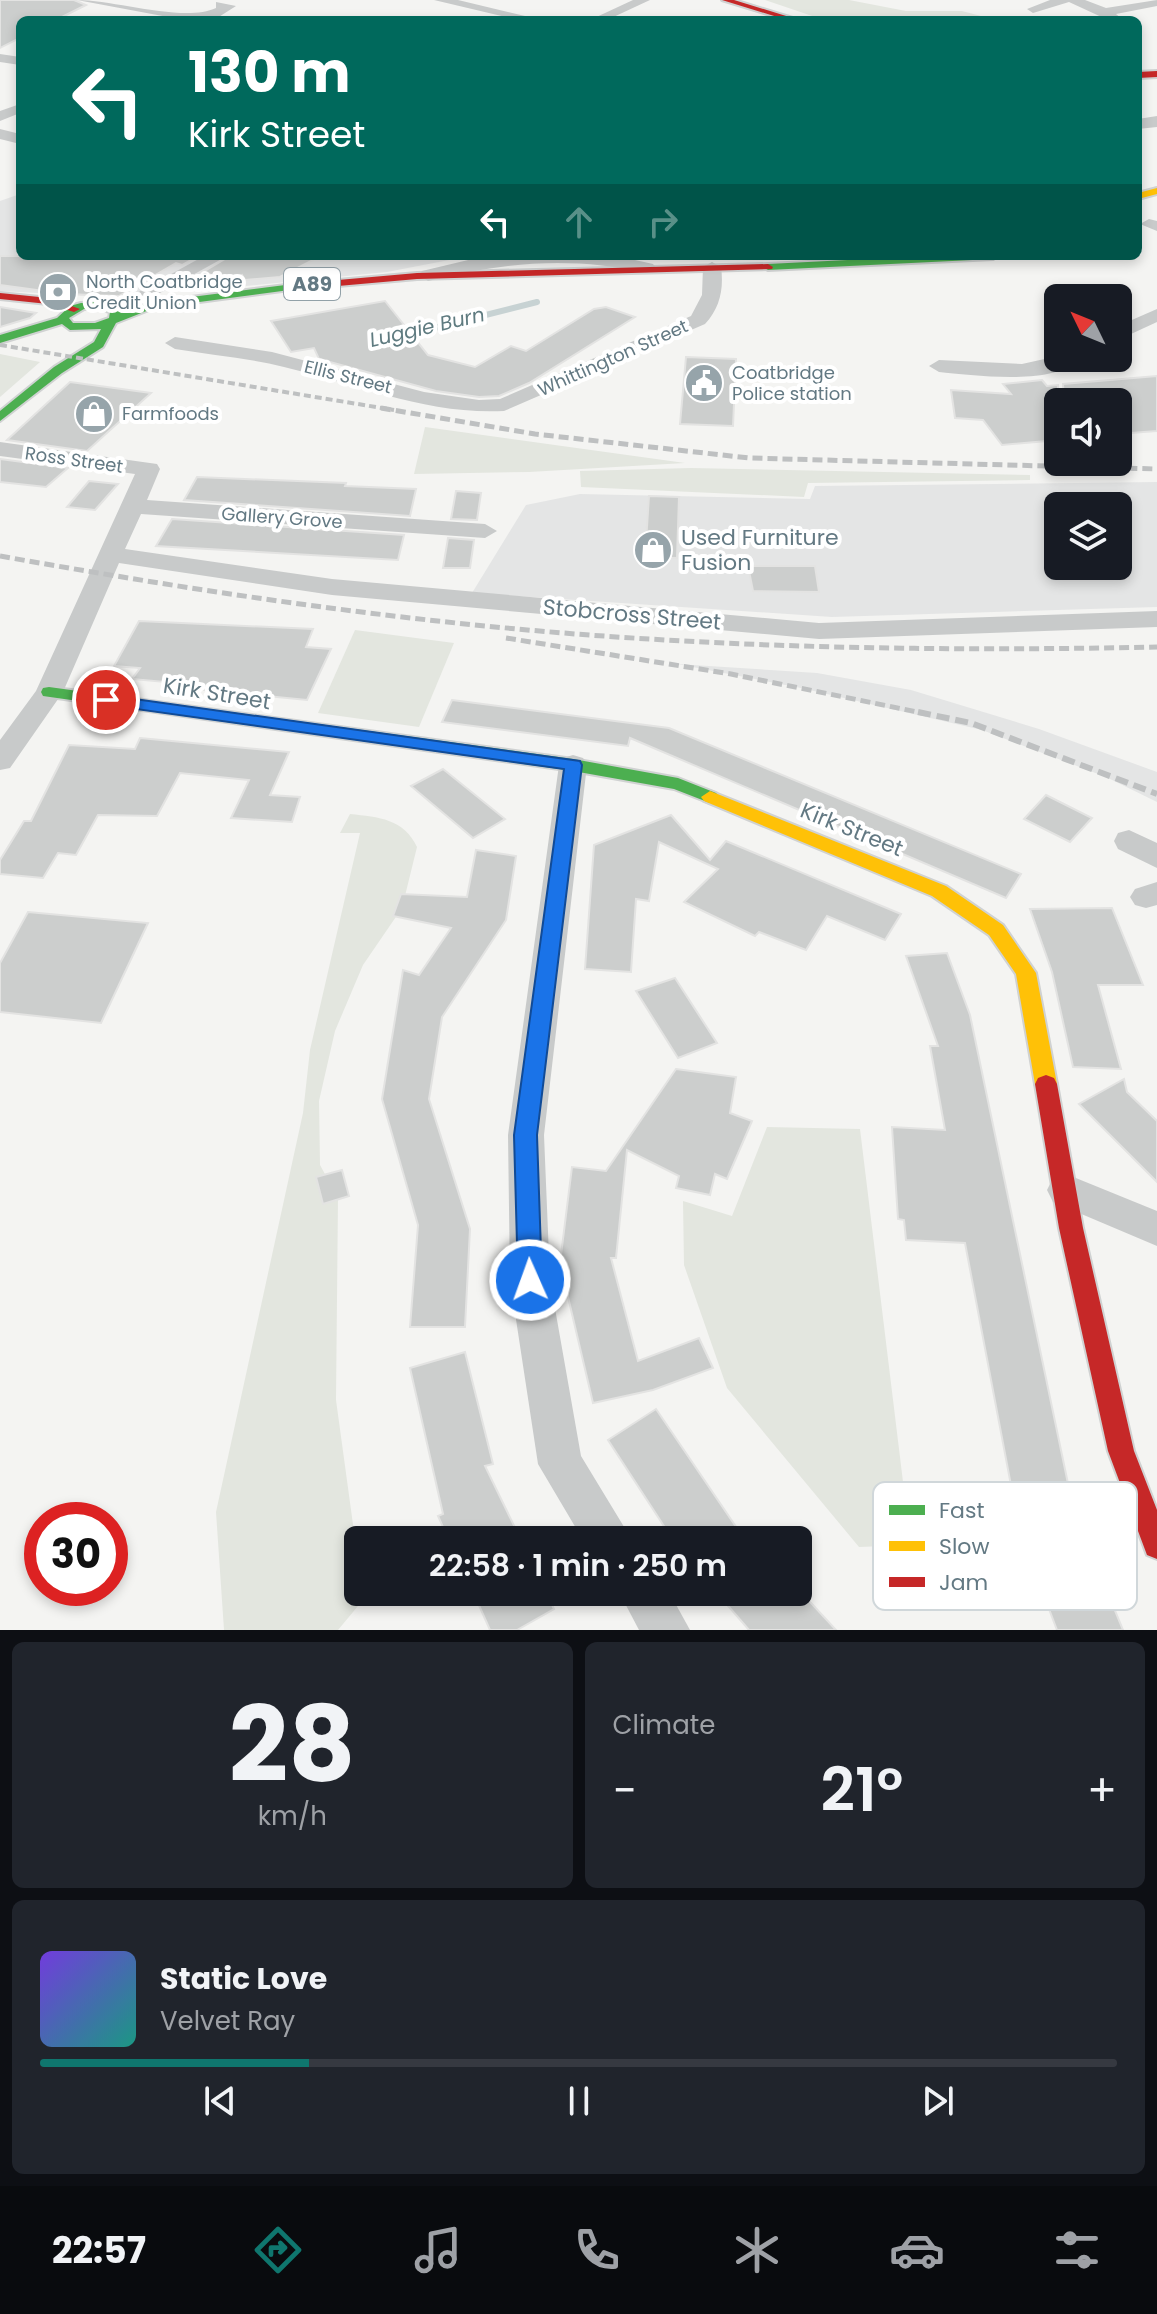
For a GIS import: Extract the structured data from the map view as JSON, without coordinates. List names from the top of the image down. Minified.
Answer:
{"streets":{"main road":["A89","Kirk Street"],"street":["Whittington Street","Ellis Street","Ross Street","Gallery Grove","Stobcross Street"]},"crossings":[["Whittington Street","Ellis Street"],["Ross Street","Gallery Grove"]],"water":["Luggie Burn"],"places":{"bank":["North Coatbridge Credit Union"],"public building":["Coatbridge Police station"],"shop":["Farmfoods","Used Furniture Fusion"]},"legend":["Fast","Slow","Jam"],"north":"top left","page":{"turn":["130 m","Kirk Street"],"limit":"30","trip":"22:58 · 1 min · 250 m","tile":[["28","km/h"],"Climate"],"heat":["−","21°","+"],"song":["Static Love","Velvet Ray"],"tabs":"22:57"}}
